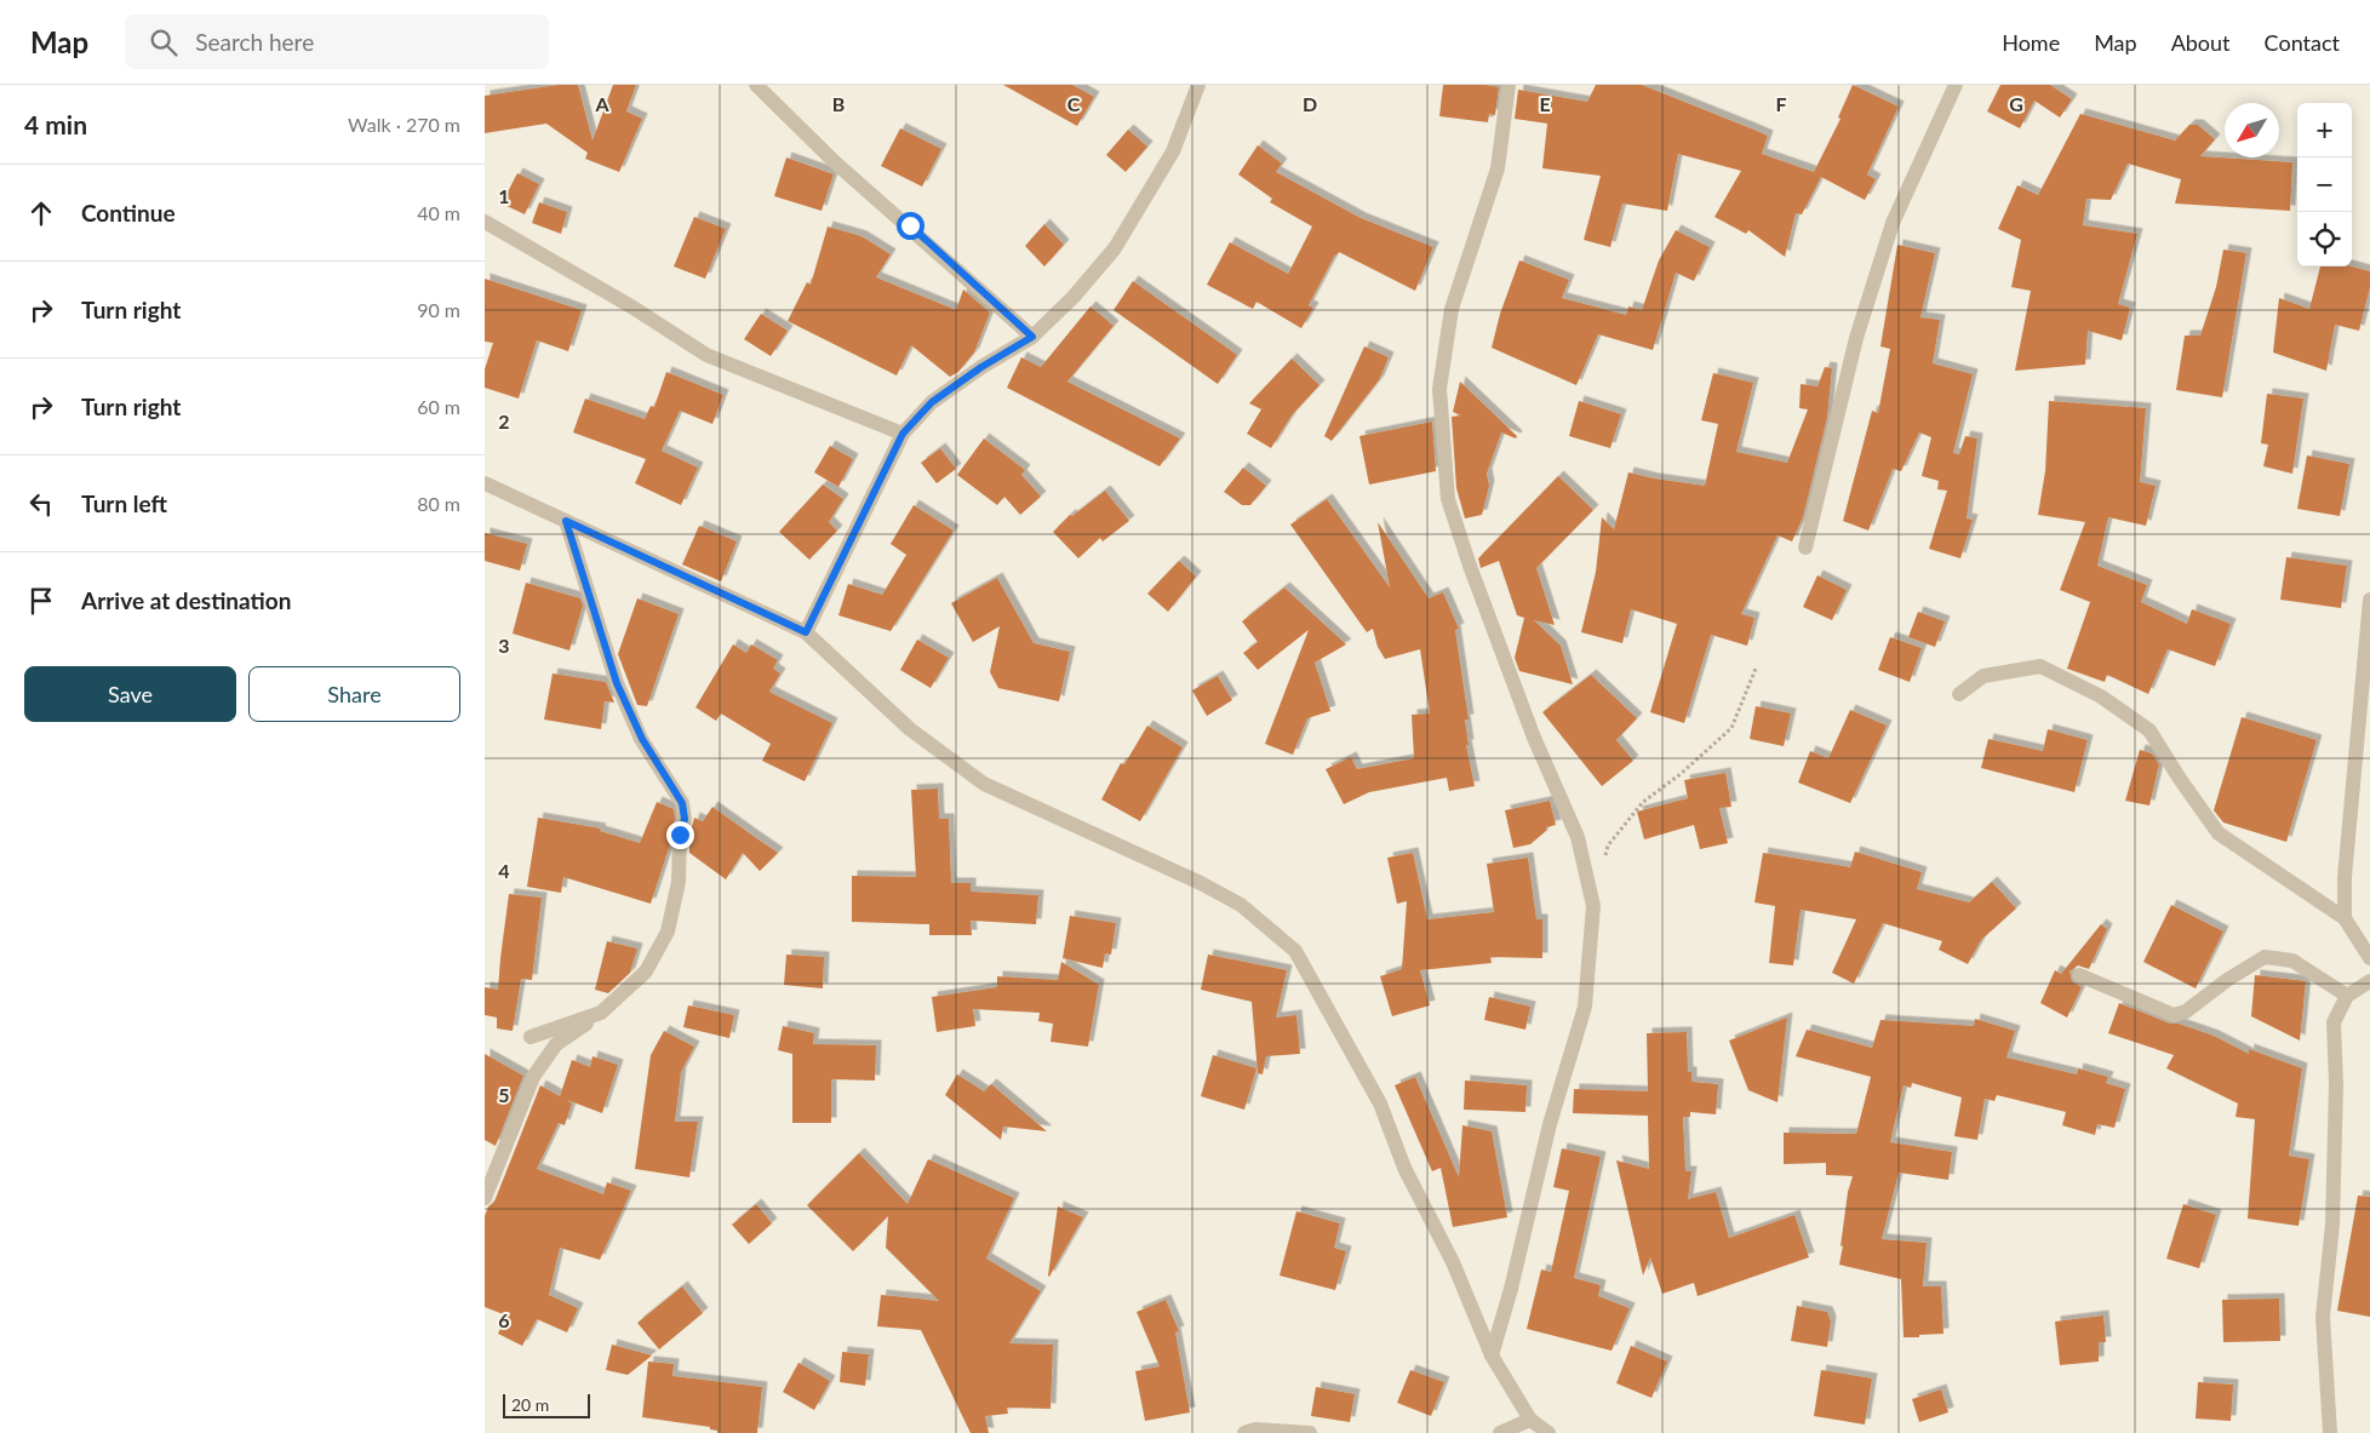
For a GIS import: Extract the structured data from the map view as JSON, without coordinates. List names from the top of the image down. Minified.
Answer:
{"scale_bar":"20 m","north":"bottom left","page":{"header":"Map","search":"Search here","nav":["Home","Map","About","Contact"],"heading":["4 min","Walk · 270 m"],"map_buttons":["+","−"],"list":[["Continue","40 m"],["Turn right","90 m"],["Turn right","60 m"],["Turn left","80 m"],"Arrive at destination"],"buttons":["Save","Share"],"scale":"20 m"},"grid":{"columns":["A","B","C","D","E","F","G"],"rows":["1","2","3","4","5","6"]}}
